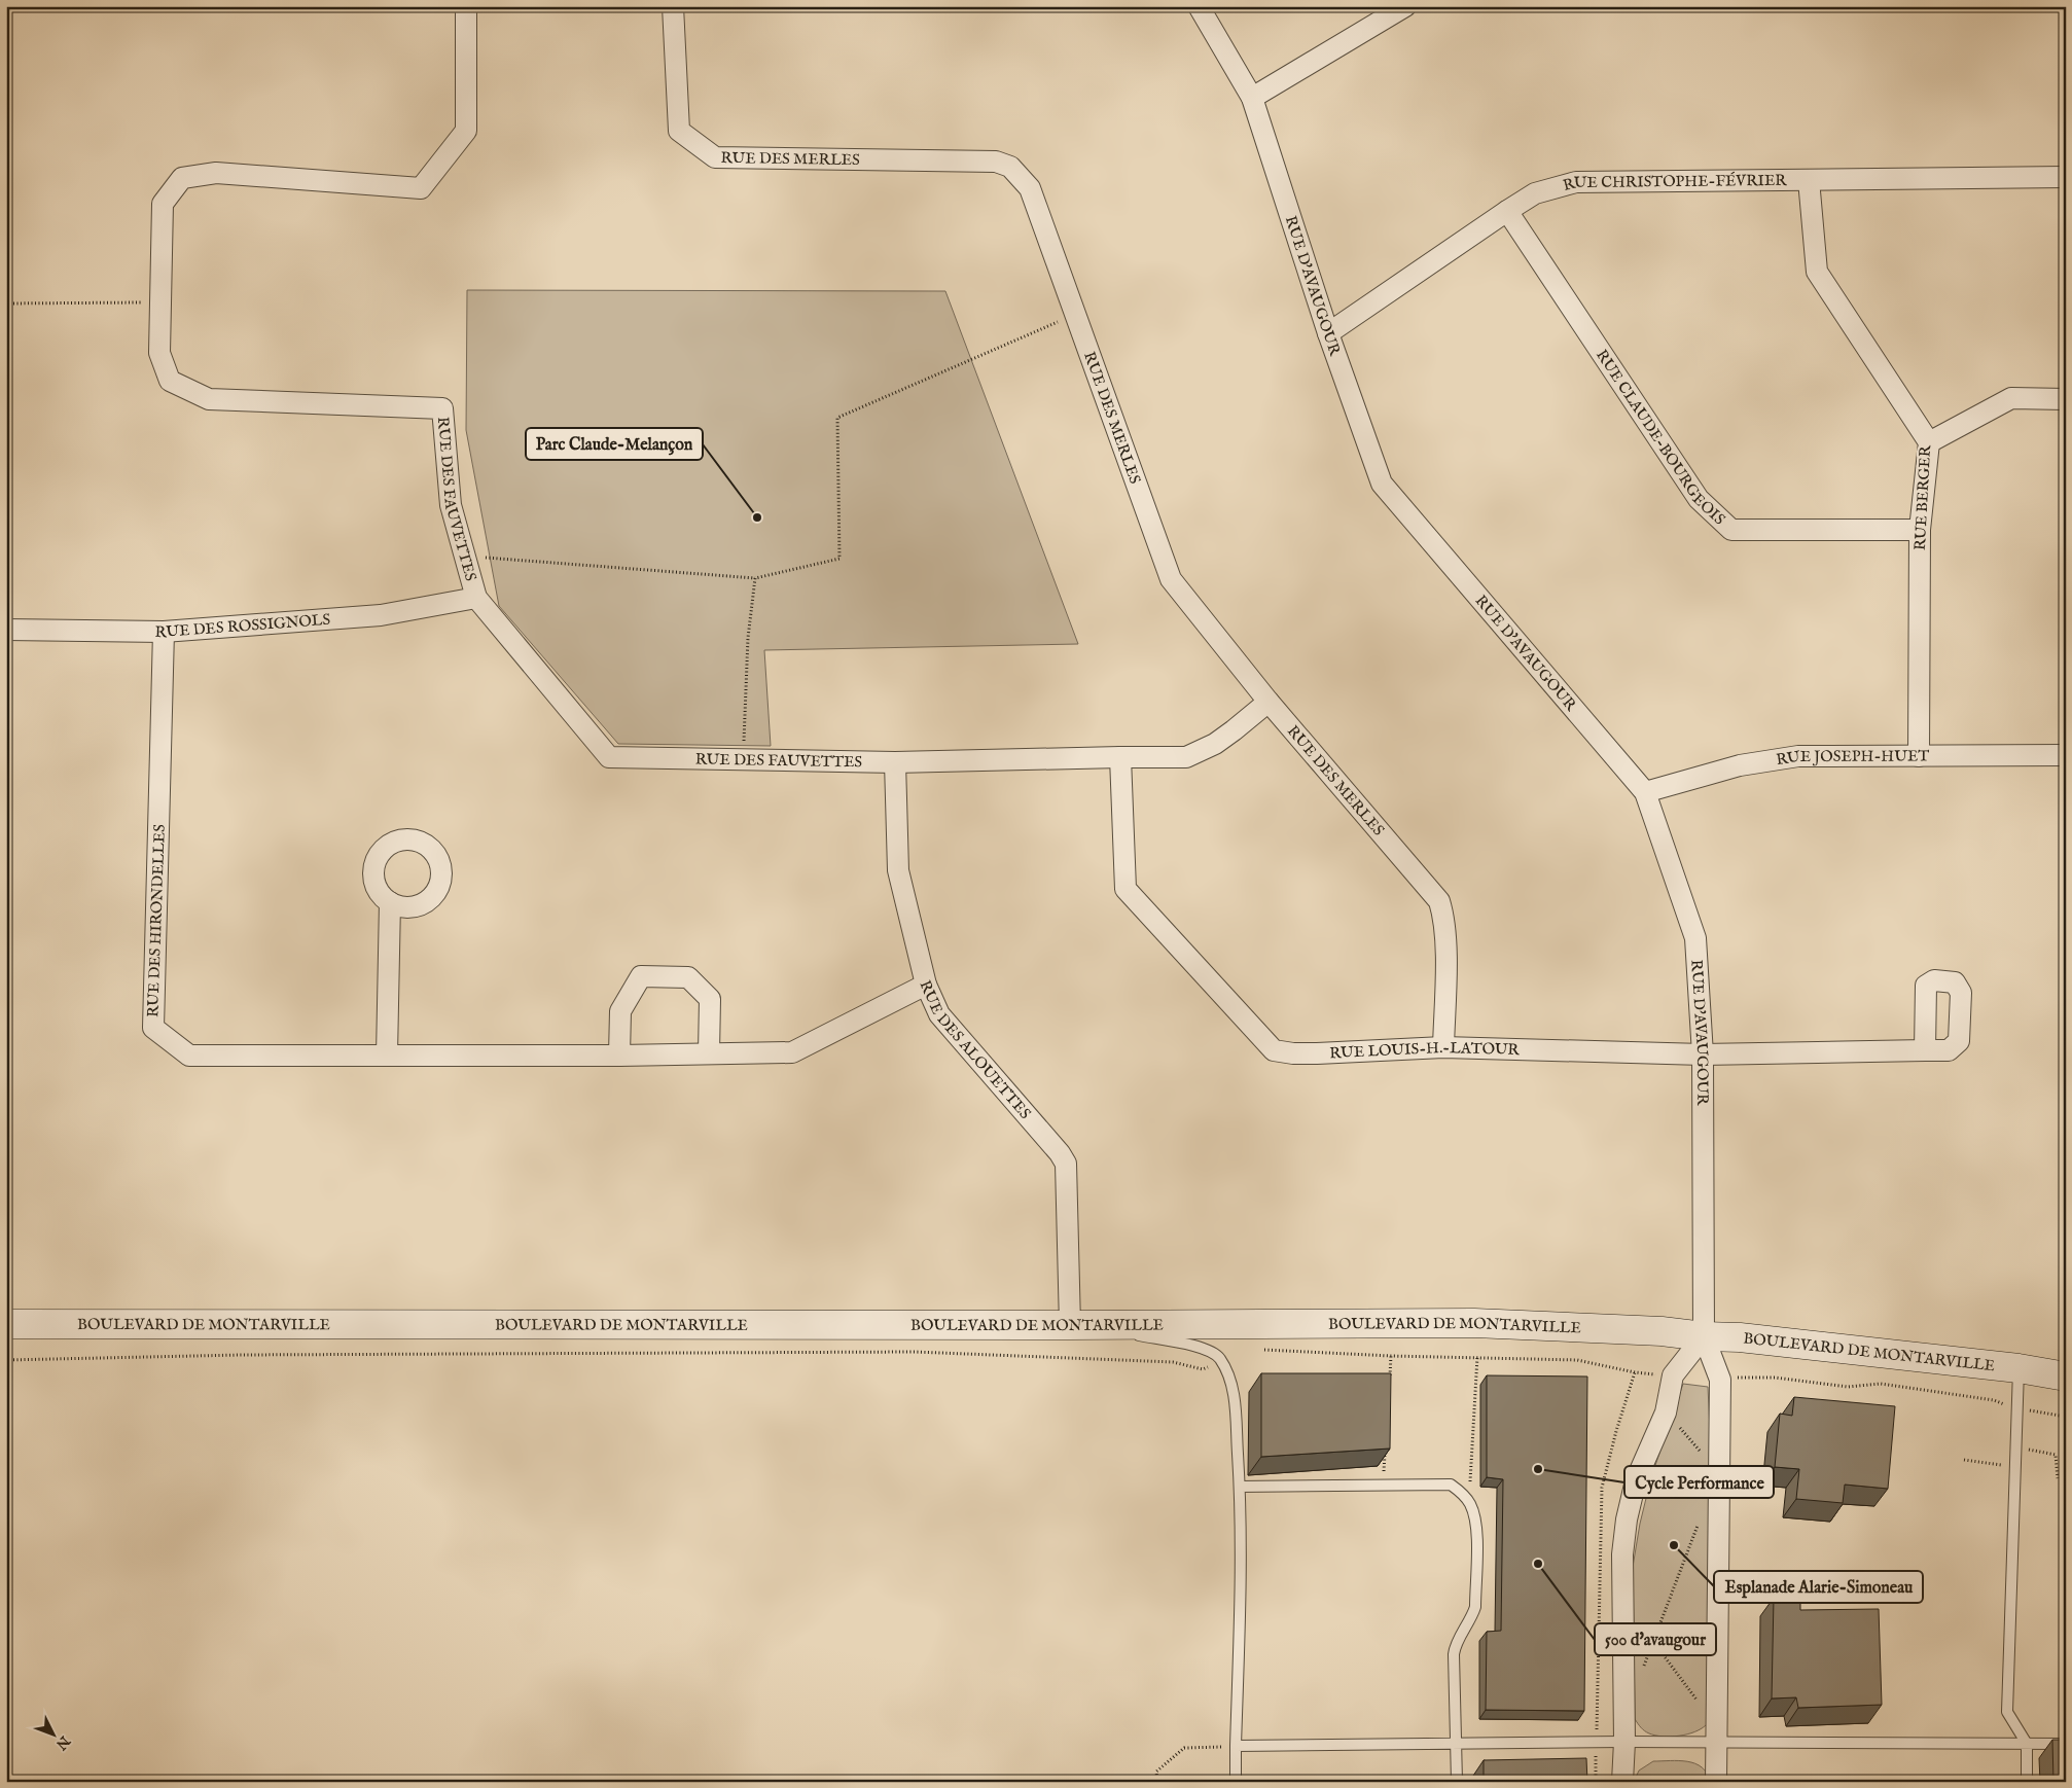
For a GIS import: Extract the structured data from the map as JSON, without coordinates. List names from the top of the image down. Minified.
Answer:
{"streets":{"street":["RUE DES MERLES","RUE CHRISTOPHE-FÉVRIER","RUE D'AVAUGOUR","RUE CLAUDE-BOURGEOIS","RUE BERGER","RUE DES FAUVETTES","RUE DES ROSSIGNOLS","RUE JOSEPH-HUET","RUE DES HIRONDELLES","RUE DES ALOUETTES","RUE LOUIS-H.-LATOUR","BOULEVARD DE MONTARVILLE"]},"crossings":[["RUE DES MERLES","RUE DES FAUVETTES"],["RUE DES MERLES","RUE LOUIS-H.-LATOUR"],["RUE CHRISTOPHE-FÉVRIER","RUE D'AVAUGOUR"],["RUE CHRISTOPHE-FÉVRIER","RUE CLAUDE-BOURGEOIS"],["RUE CHRISTOPHE-FÉVRIER","RUE BERGER"],["RUE D'AVAUGOUR","RUE JOSEPH-HUET"],["RUE D'AVAUGOUR","RUE LOUIS-H.-LATOUR"],["RUE D'AVAUGOUR","BOULEVARD DE MONTARVILLE"],["RUE CLAUDE-BOURGEOIS","RUE BERGER"],["RUE BERGER","RUE JOSEPH-HUET"],["RUE DES FAUVETTES","RUE DES ROSSIGNOLS"],["RUE DES FAUVETTES","RUE DES ALOUETTES"],["RUE DES FAUVETTES","RUE LOUIS-H.-LATOUR"],["RUE DES ROSSIGNOLS","RUE DES HIRONDELLES"],["RUE DES HIRONDELLES","RUE DES ALOUETTES"],["RUE DES ALOUETTES","BOULEVARD DE MONTARVILLE"]],"places":["Parc Claude-Melançon","Cycle Performance","Esplanade Alarie-Simoneau","500 d'avaugour"],"north":"bottom right"}
